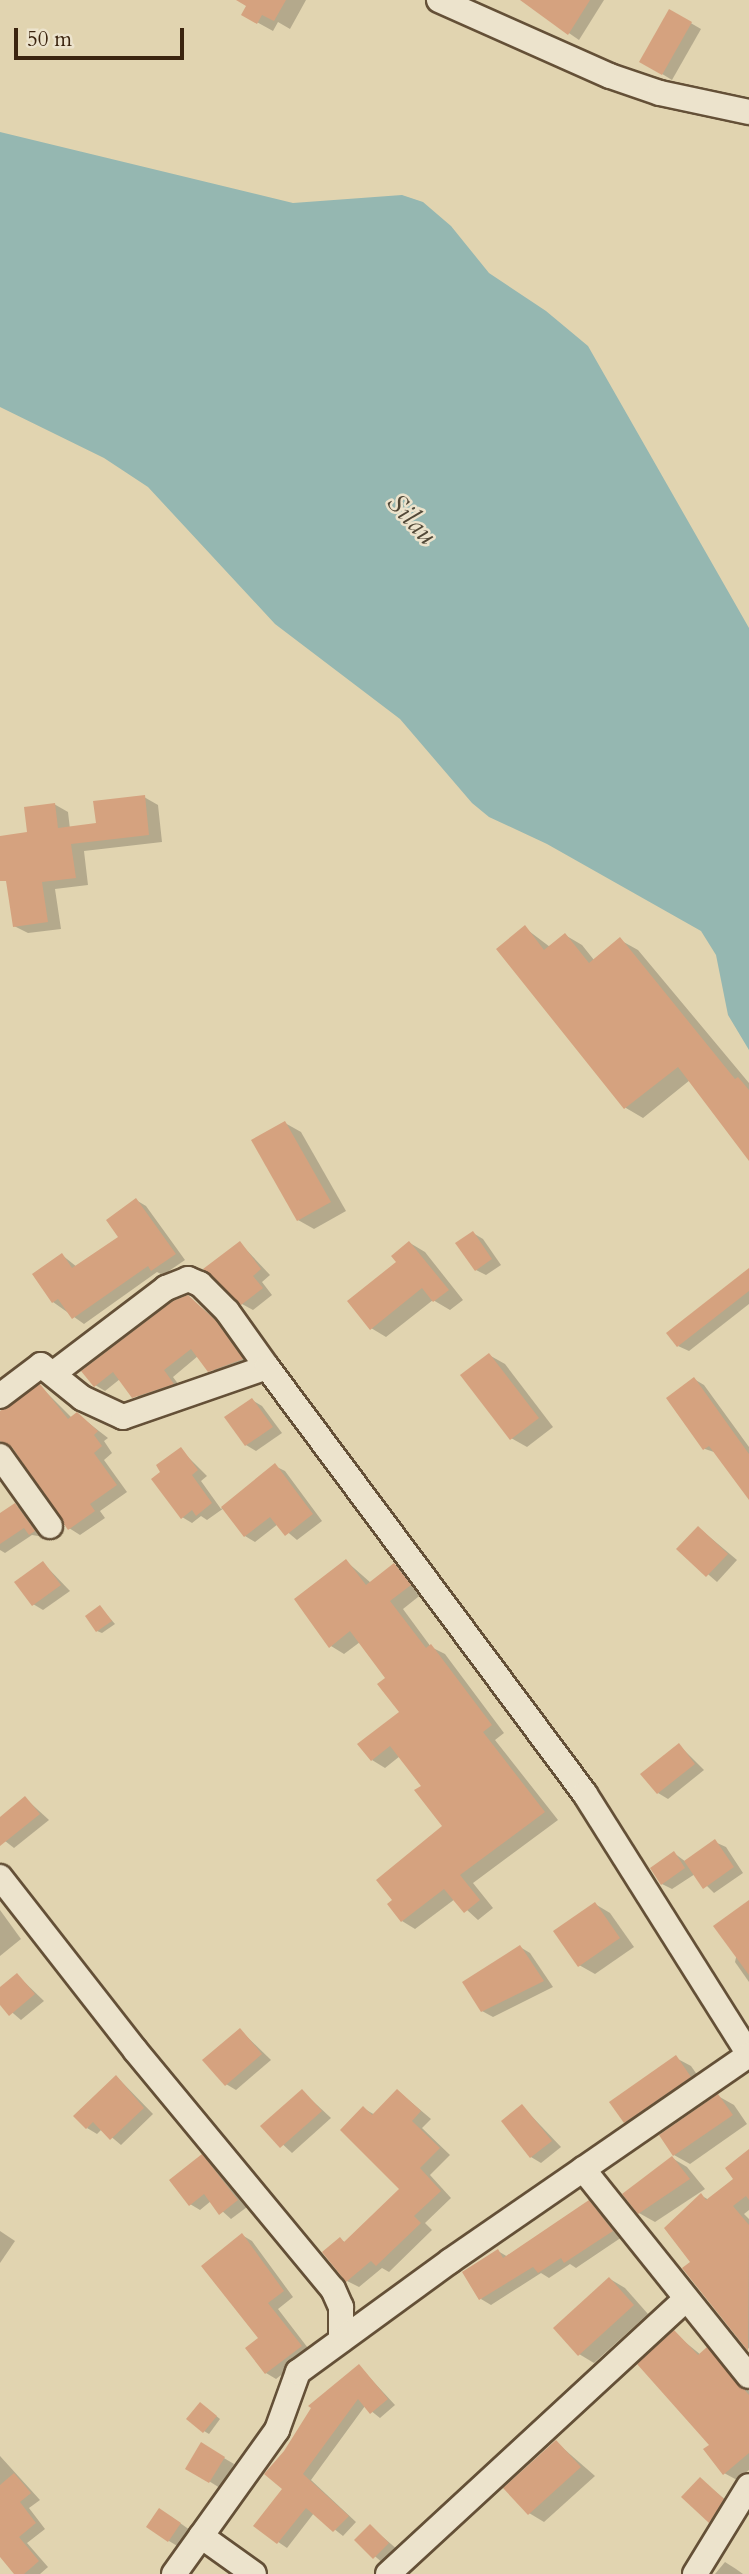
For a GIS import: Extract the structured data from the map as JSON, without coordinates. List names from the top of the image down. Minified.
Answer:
{"water":["Silau"],"scale_bar":"50 m"}
